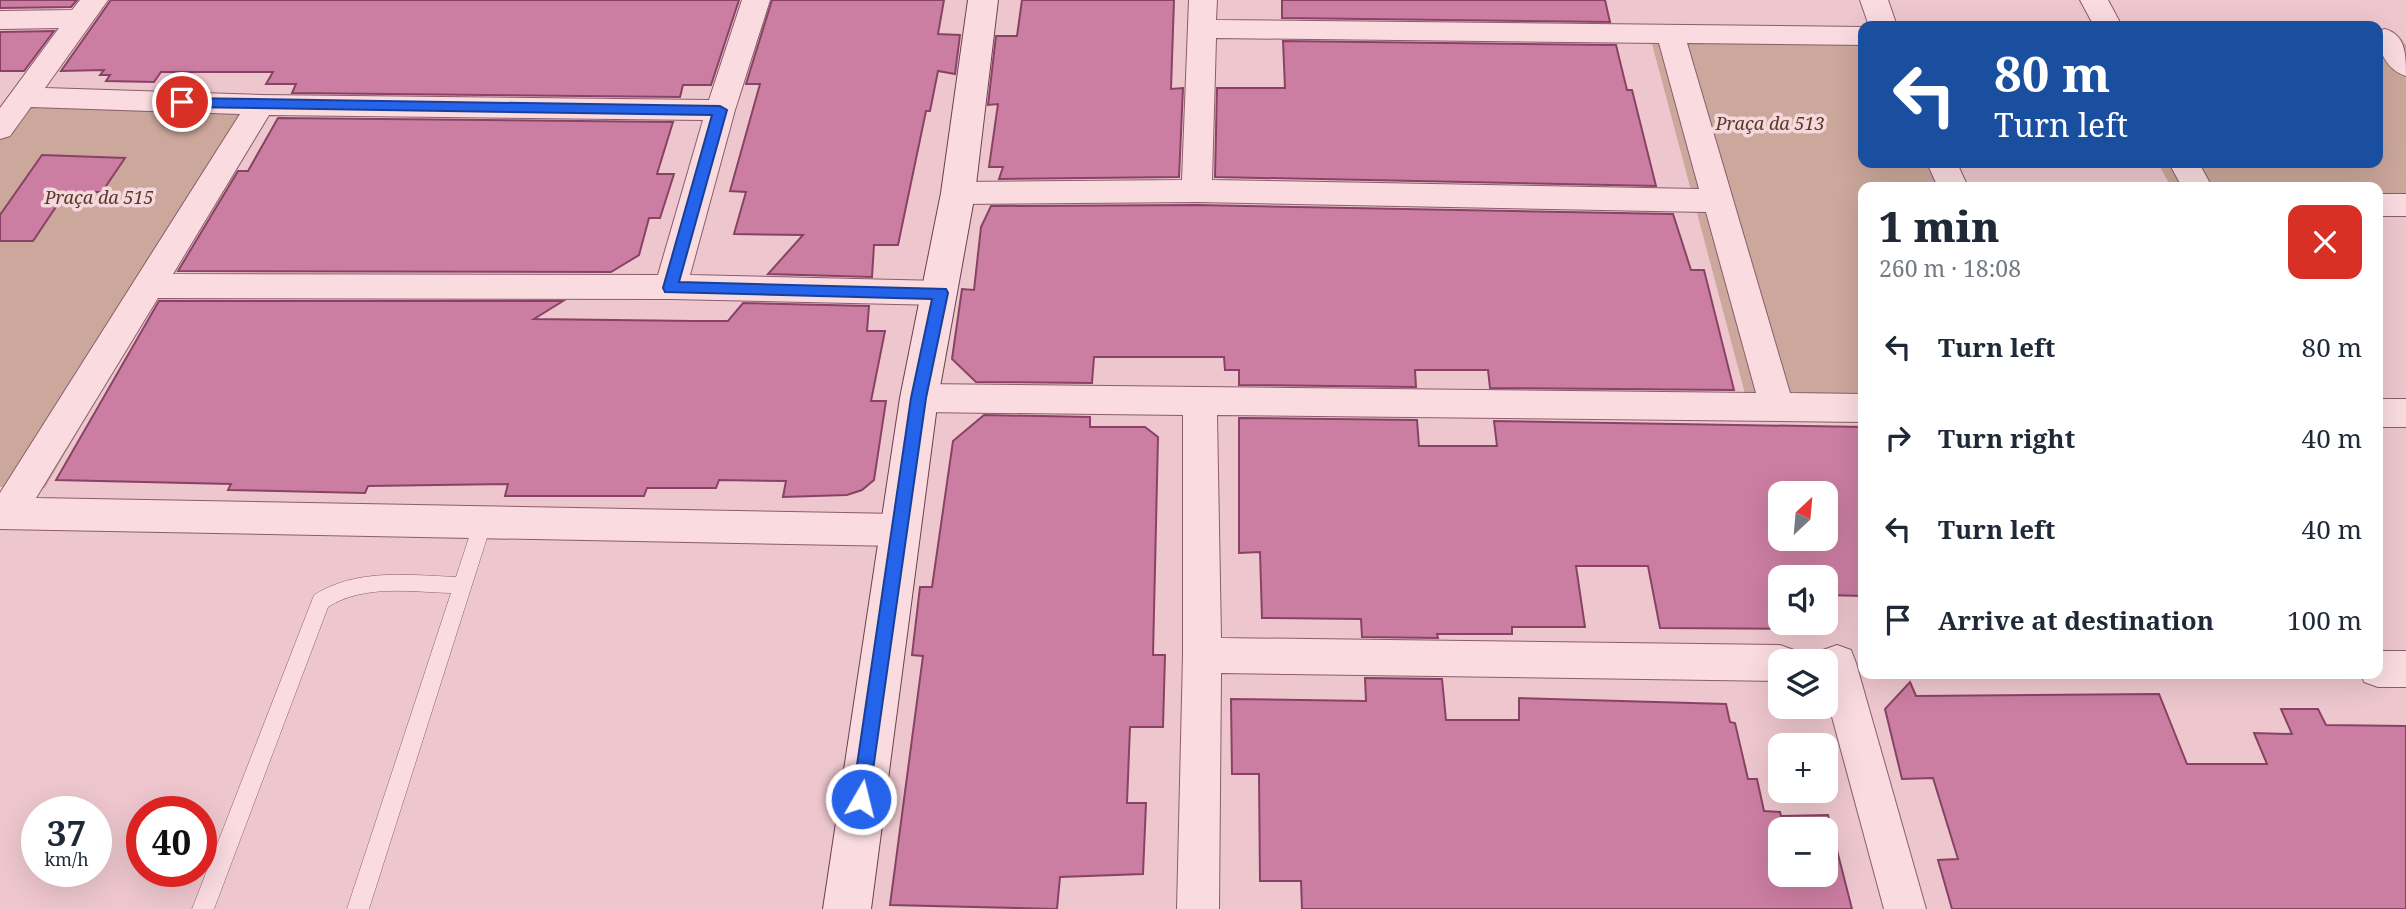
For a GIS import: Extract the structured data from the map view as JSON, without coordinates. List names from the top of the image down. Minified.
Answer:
{"parks":["Praça da 513","Praça da 515"],"north":"top right","page":{"turn":["80 m","Turn left"],"heading":["1 min","260 m · 18:08"],"list":[{"name":"Turn left","value":"80 m"},{"name":"Turn right","value":"40 m"},{"name":"Turn left","value":"40 m"},{"name":"Arrive at destination","value":"100 m"}],"map_buttons":["+","−"],"speed":"37 km/h","limit":"40"}}
